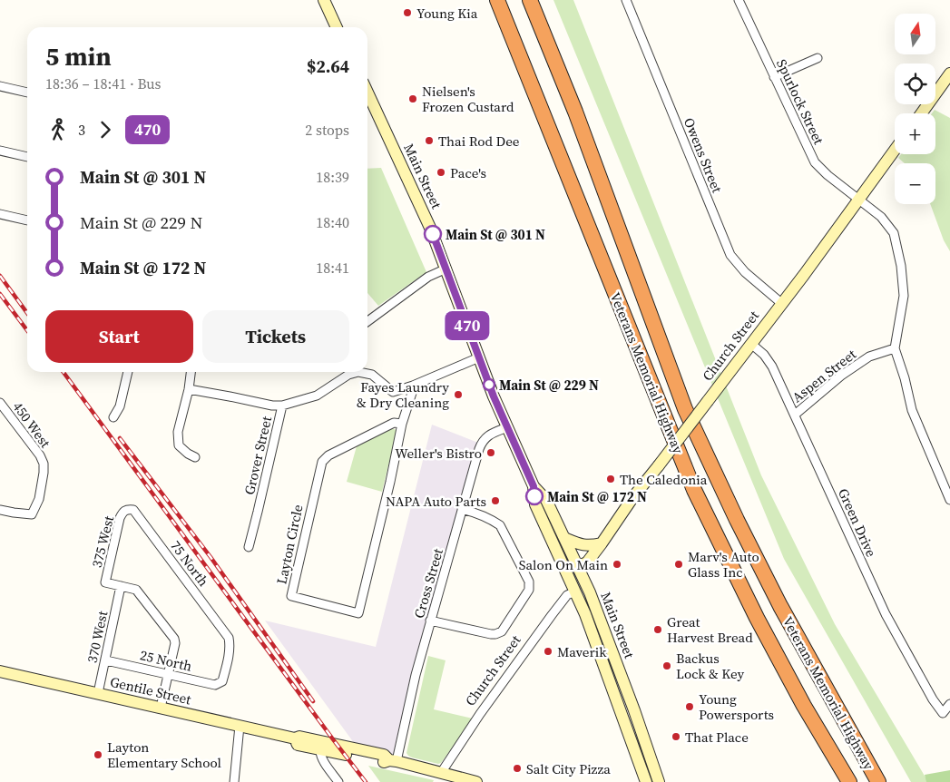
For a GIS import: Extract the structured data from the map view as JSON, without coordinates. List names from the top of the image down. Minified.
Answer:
{"streets":{"highway":["Veterans Memorial Highway"],"main road":["Main Street","Church Street","Gentile Street"],"street":["Spurlock Street","Owens Street","Aspen Street","450 West","Grover Street","Green Drive","375 West","Layton Circle","75 North","Cross Street","370 West","25 North"]},"crossings":[["Spurlock Street","Church Street"],["Spurlock Street","Aspen Street"],["Owens Street","Church Street"],["Main Street","Church Street"],["Main Street","Cross Street"],["Church Street","Green Drive"],["Church Street","Gentile Street"],["Aspen Street","Green Drive"],["Grover Street","Layton Circle"],["375 West","75 North"],["375 West","370 West"],["75 North","25 North"],["Cross Street","Gentile Street"],["370 West","25 North"],["370 West","Gentile Street"]],"places":["Young Kia","Nielsen's Frozen Custard","Thai Rod Dee","Pace's","Main St @ 301 N","Main St @ 229 N","Fayes Laundry & Dry Cleaning","Weller's Bistro","The Caledonia","Main St @ 172 N","NAPA Auto Parts","Salon On Main","Marv's Auto Glass Inc","Great Harvest Bread","Maverik","Backus Lock & Key","Young Powersports","That Place","Layton Elementary School","Salt City Pizza"],"lines":["bus line 470"],"north":"top","page":{"on_map":"470","map_buttons":["+","−"],"heading":["5 min","18:36 – 18:41 · Bus","$2.64"],"legs":["3","470","2 stops"],"list":[{"name":"Main St @ 301 N","value":"18:39"},{"name":"Main St @ 229 N","value":"18:40"},{"name":"Main St @ 172 N","value":"18:41"}],"buttons":["Start","Tickets"]}}
